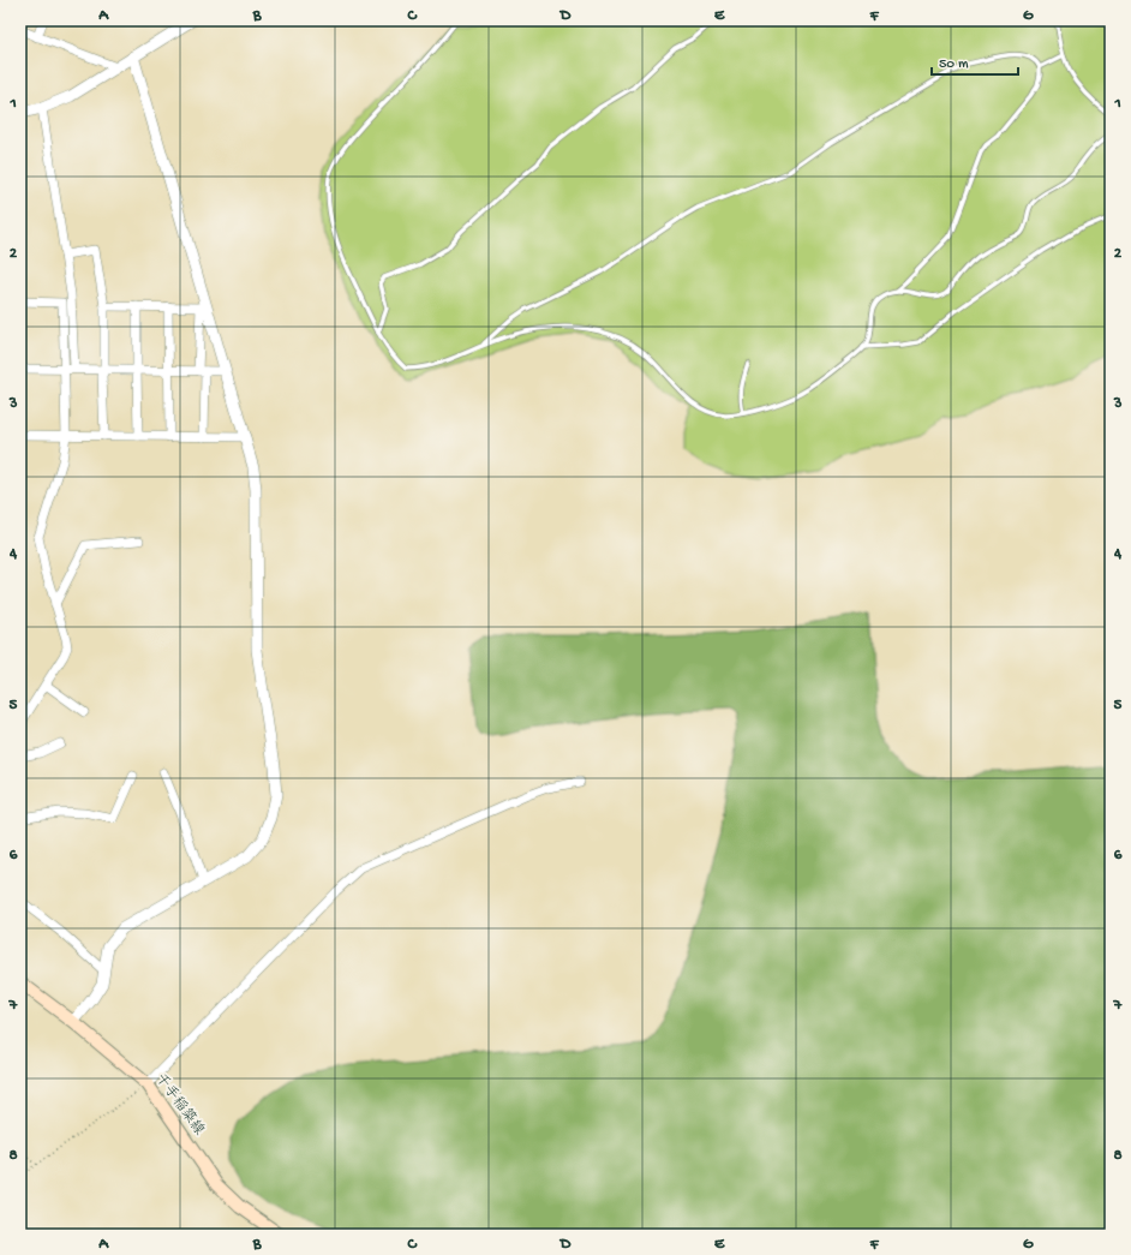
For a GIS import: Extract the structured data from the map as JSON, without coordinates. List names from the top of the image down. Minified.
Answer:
{"streets":{"main road":["千手稲築線"]},"scale_bar":"50 m","grid":{"columns":["A","B","C","D","E","F","G"],"rows":["1","2","3","4","5","6","7","8"]}}
